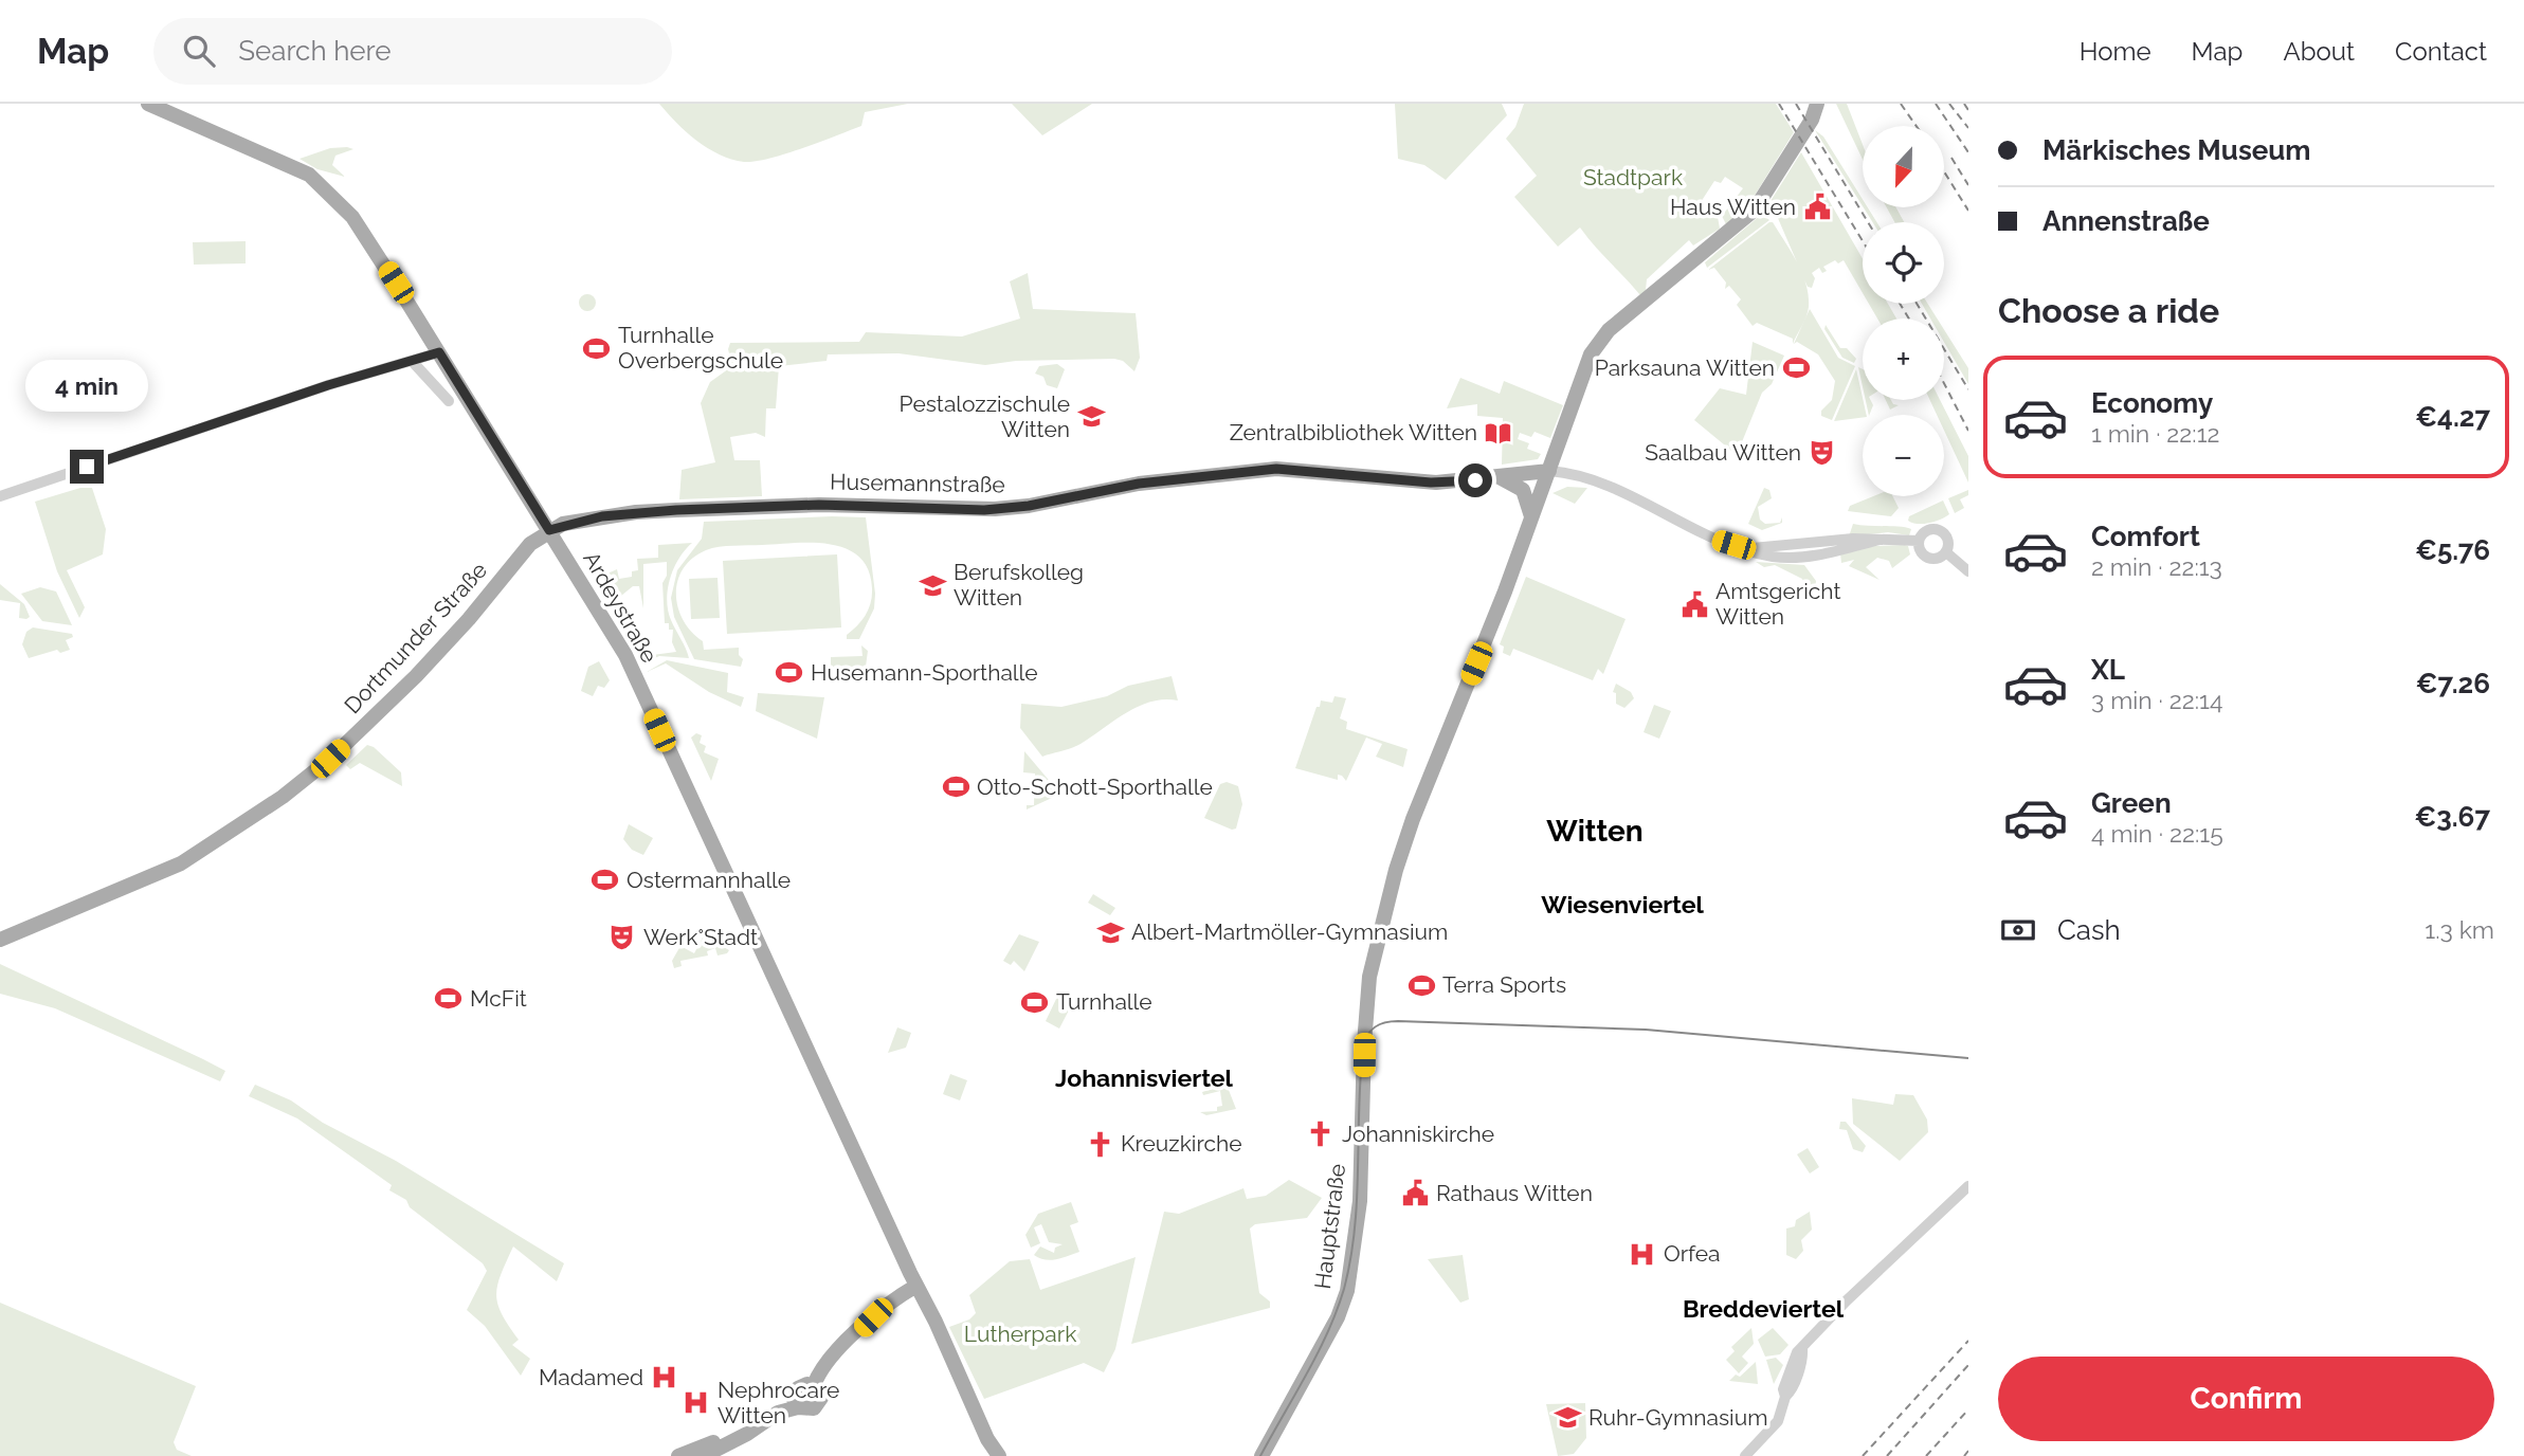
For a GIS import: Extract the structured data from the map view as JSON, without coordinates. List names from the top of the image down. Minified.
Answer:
{"streets":{"main road":["Husemannstraße","Ardeystraße","Dortmunder Straße","Hauptstraße"]},"crossings":[["Husemannstraße","Ardeystraße"],["Husemannstraße","Dortmunder Straße"],["Husemannstraße","Hauptstraße"],["Ardeystraße","Dortmunder Straße"]],"districts":["Witten","Wiesenviertel","Johannisviertel","Breddeviertel"],"parks":["Stadtpark","Lutherpark"],"places":{"public building":["Haus Witten","Amtsgericht Witten","Rathaus Witten"],"sports":["Turnhalle Overbergschule","Parksauna Witten","Husemann-Sporthalle","Otto-Schott-Sporthalle","Ostermannhalle","Terra Sports","McFit","Turnhalle"],"school or university":["Pestalozzischule Witten","Berufskolleg Witten","Albert-Martmöller-Gymnasium","Ruhr-Gymnasium"],"library":["Zentralbibliothek Witten"],"theatre":["Saalbau Witten","Werk°Stadt"],"church":["Johanniskirche","Kreuzkirche"],"hospital":["Orfea","Madamed","Nephrocare Witten"]},"north":"bottom","page":{"header":"Map","search":"Search here","nav":["Home","Map","About","Contact"],"banner":["Märkisches Museum","Annenstraße"],"map_buttons":["+","−"],"heading":"Choose a ride","list":[{"name":"Economy","note":"1 min · 22:12","value":"€4.27"},{"name":"Comfort","note":"2 min · 22:13","value":"€5.76"},{"name":"XL","note":"3 min · 22:14","value":"€7.26"},{"name":"Green","note":"4 min · 22:15","value":"€3.67"}],"bubble":"4 min","pay":["Cash","1.3 km"],"buttons":"Confirm"}}
